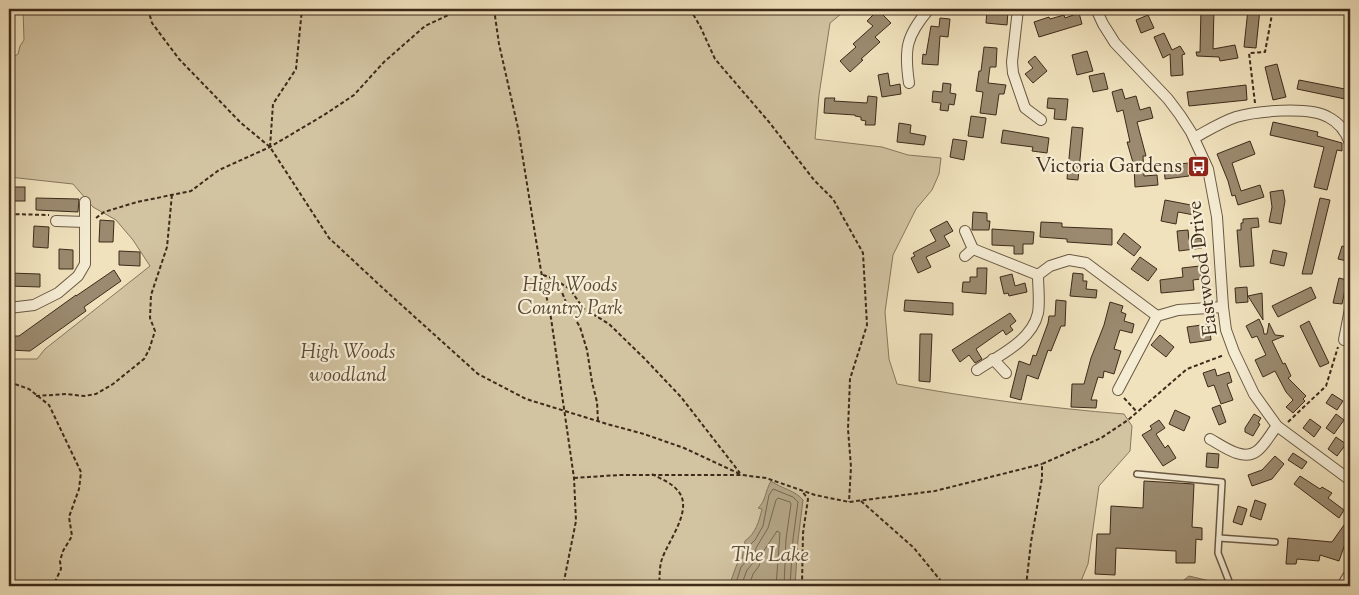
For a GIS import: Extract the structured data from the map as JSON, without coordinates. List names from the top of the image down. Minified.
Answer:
{"streets":{"street":["Eastwood Drive"]},"water":["The Lake"],"parks":["High Woods Country Park","High Woods woodland"],"places":{"bus stop":["Victoria Gardens"]}}
